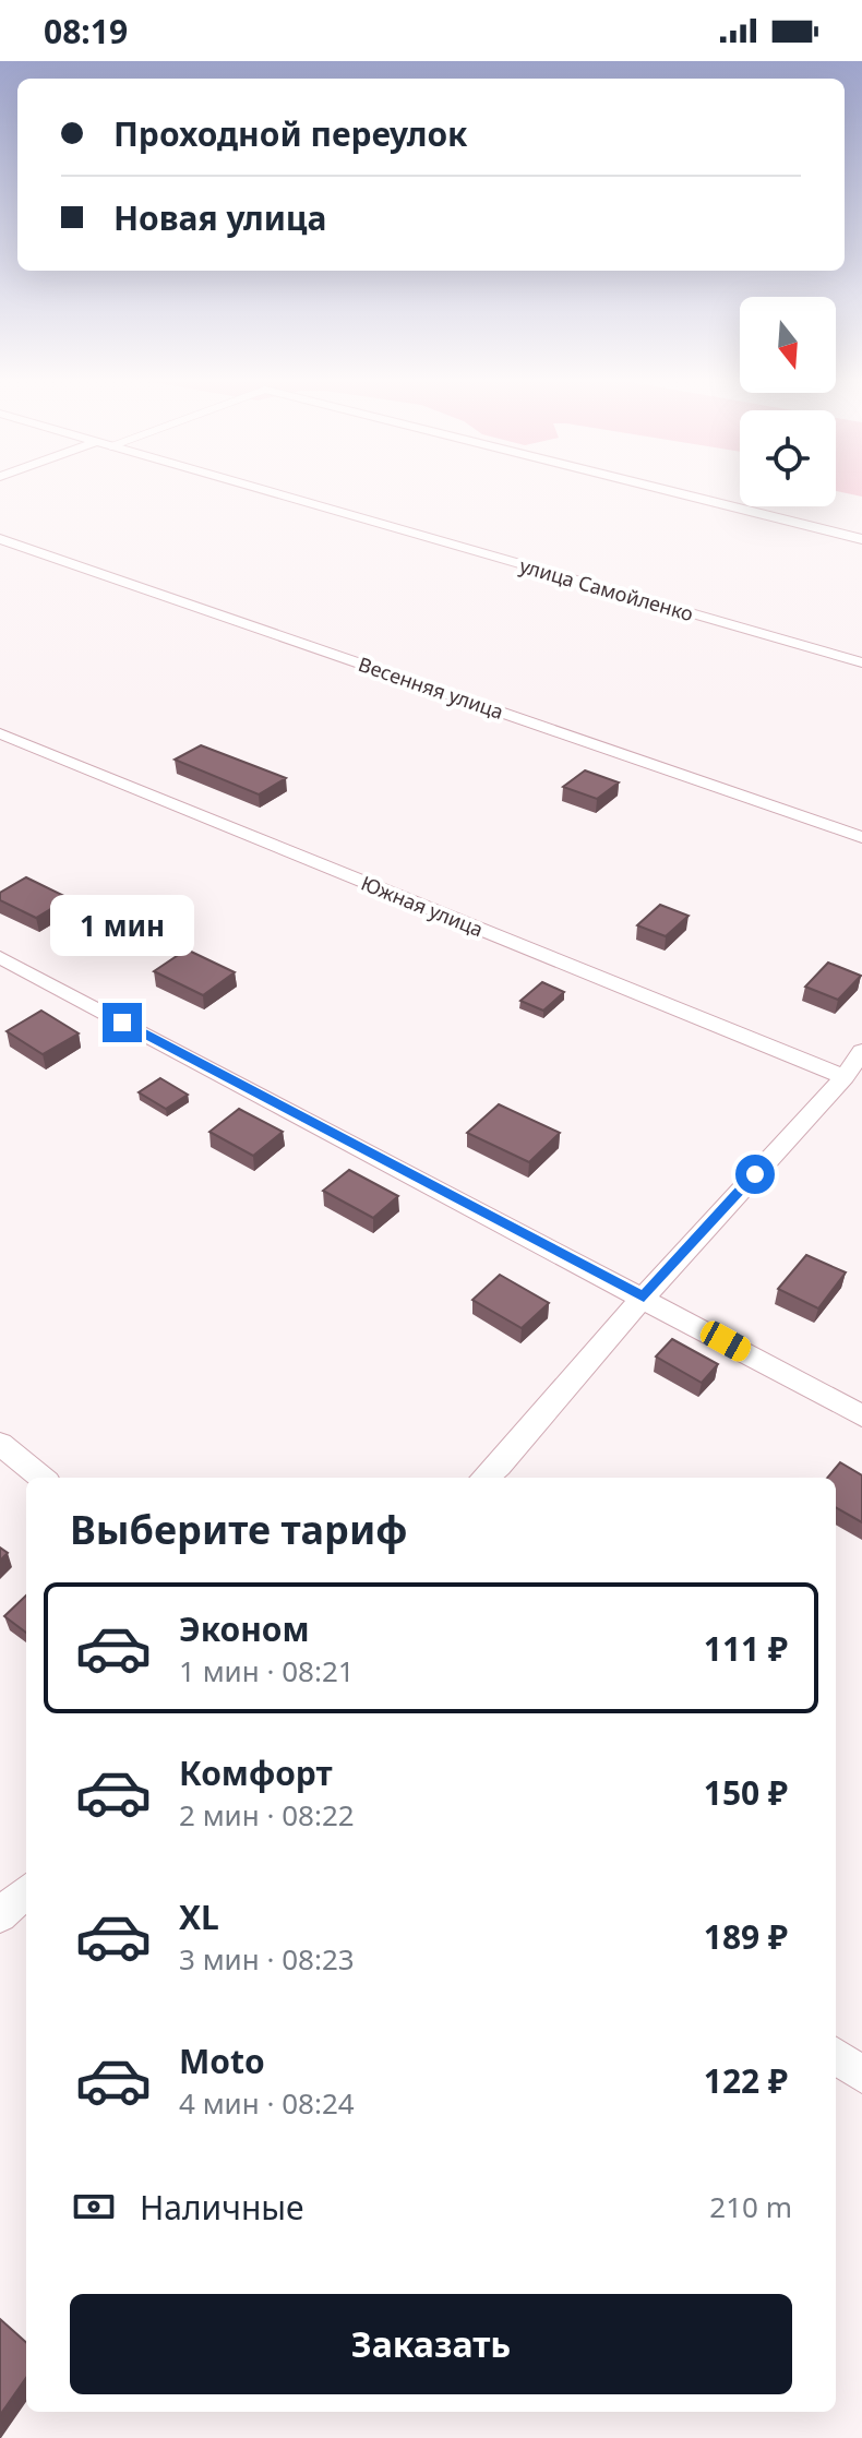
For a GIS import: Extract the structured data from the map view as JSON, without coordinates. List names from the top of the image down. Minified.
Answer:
{"streets":{"street":["улица Самойленко","Весенняя улица","Южная улица"]},"north":"bottom","page":{"status":"08:19","banner":["Проходной переулок","Новая улица"],"bubble":"1 мин","heading":"Выберите тариф","list":[{"name":"Эконом","note":"1 мин · 08:21","value":"111 ₽"},{"name":"Комфорт","note":"2 мин · 08:22","value":"150 ₽"},{"name":"XL","note":"3 мин · 08:23","value":"189 ₽"},{"name":"Moto","note":"4 мин · 08:24","value":"122 ₽"}],"pay":["Наличные","210 m"],"buttons":"Заказать"}}
